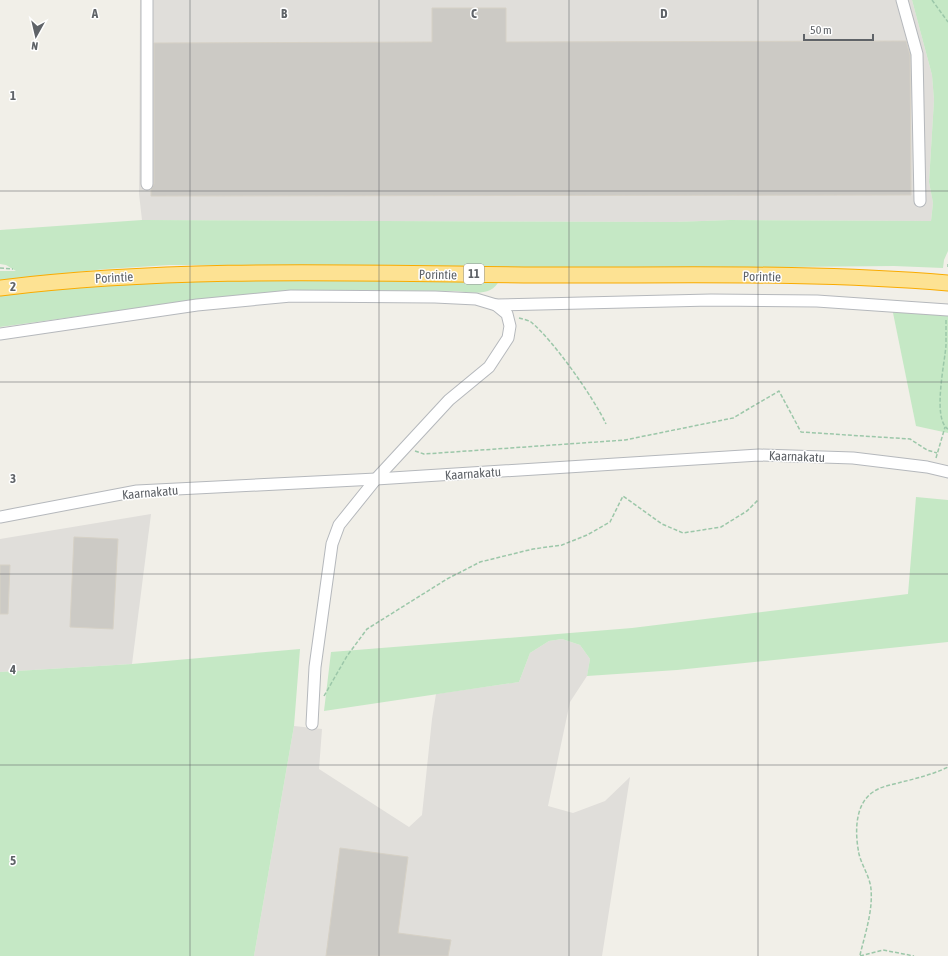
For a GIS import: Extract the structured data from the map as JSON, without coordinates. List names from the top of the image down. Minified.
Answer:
{"streets":{"highway":["Porintie","11"],"street":["Kaarnakatu"]},"scale_bar":"50 m","north":"bottom","grid":{"columns":["A","B","C","D"],"rows":["1","2","3","4","5"]}}
